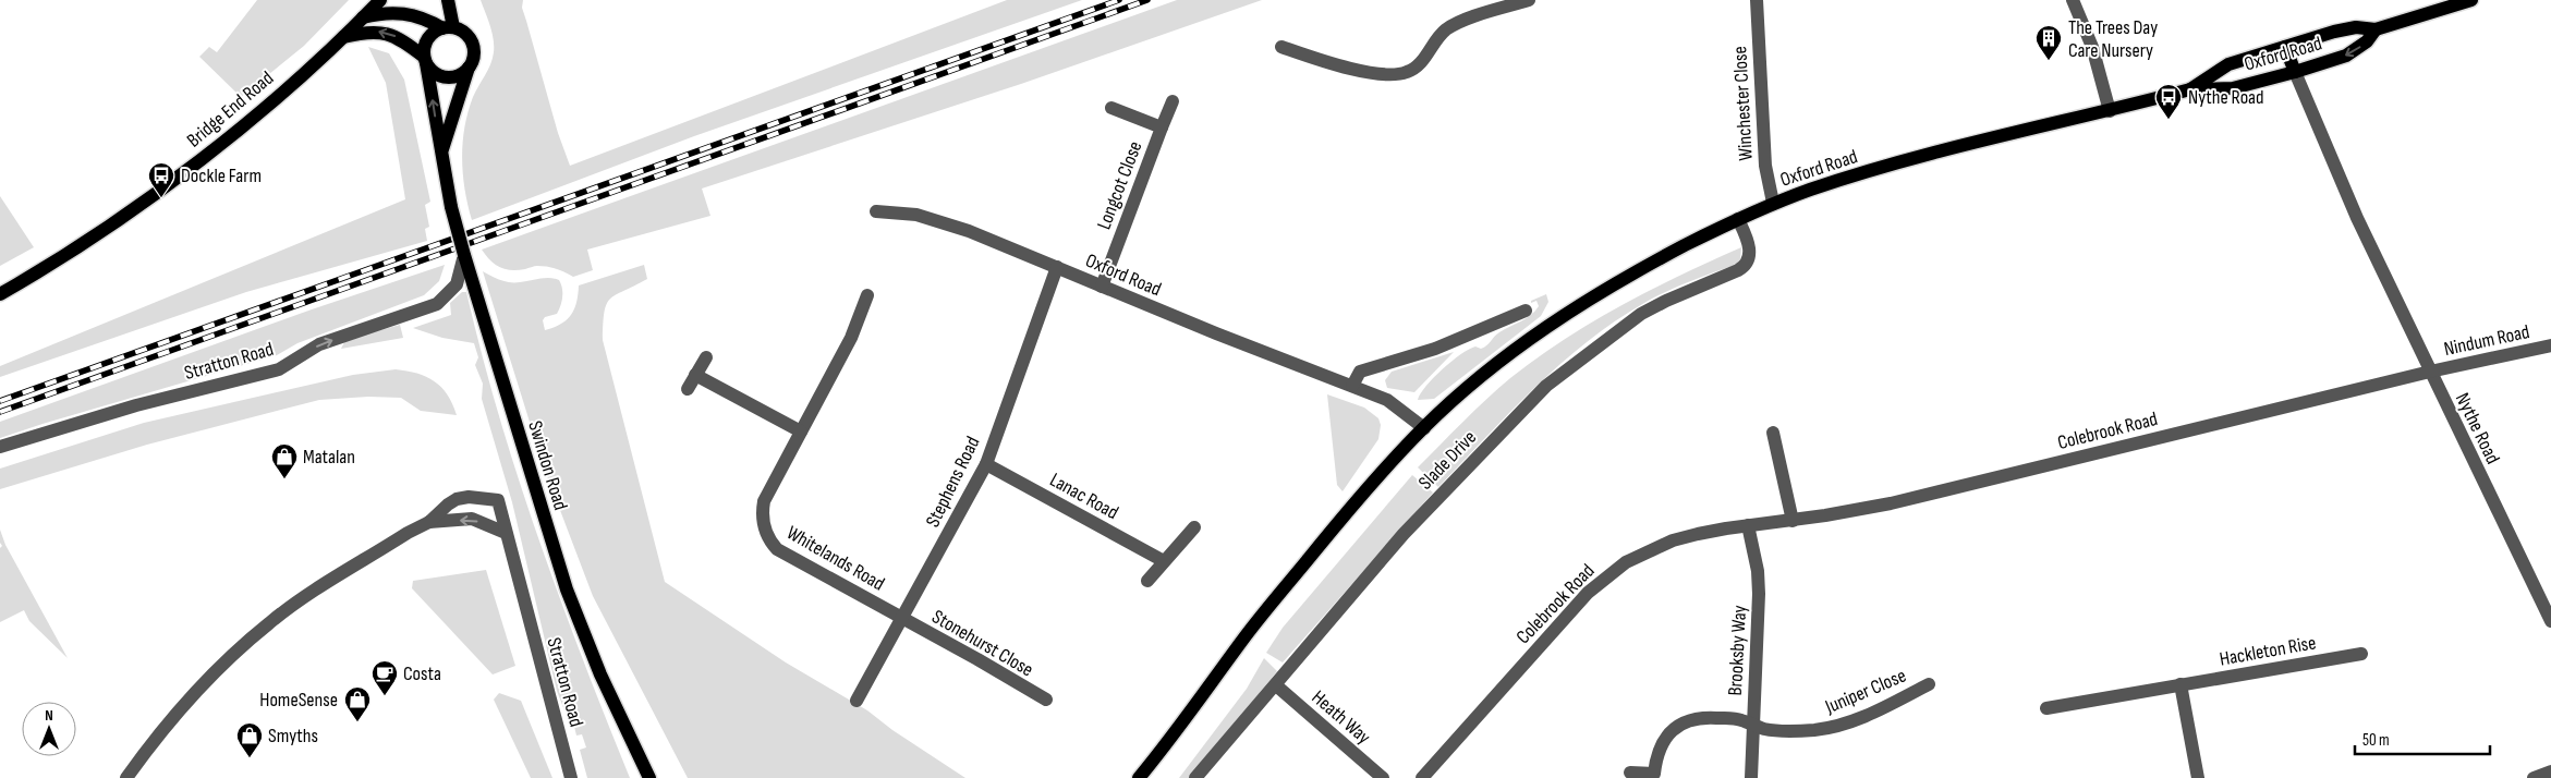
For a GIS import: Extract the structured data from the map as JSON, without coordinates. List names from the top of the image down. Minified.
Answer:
{"streets":{"main road":["Oxford Road","Bridge End Road","Slade Drive","Swindon Road"],"street":["Winchester Close","Longcot Close","Nindum Road","Stratton Road","Nythe Road","Colebrook Road","Stephens Road","Lanac Road","Whitelands Road","Stonehurst Close","Brooksby Way","Hackleton Rise","Juniper Close","Heath Way"]},"crossings":[["Oxford Road","Winchester Close"],["Oxford Road","Longcot Close"],["Oxford Road","Nythe Road"],["Oxford Road","Slade Drive"],["Oxford Road","Stephens Road"],["Nindum Road","Nythe Road"],["Nindum Road","Colebrook Road"],["Stratton Road","Swindon Road"],["Nythe Road","Colebrook Road"],["Colebrook Road","Brooksby Way"],["Slade Drive","Heath Way"],["Stephens Road","Lanac Road"],["Stephens Road","Whitelands Road"],["Stephens Road","Stonehurst Close"],["Whitelands Road","Stonehurst Close"],["Brooksby Way","Juniper Close"]],"one_way":["Stratton Road"],"places":{"building":["The Trees Day Care Nursery"],"bus stop":["Nythe Road","Dockle Farm"],"shop":["Matalan","HomeSense","Smyths"],"cafe":["Costa"]},"scale_bar":"50 m","north":"top"}
